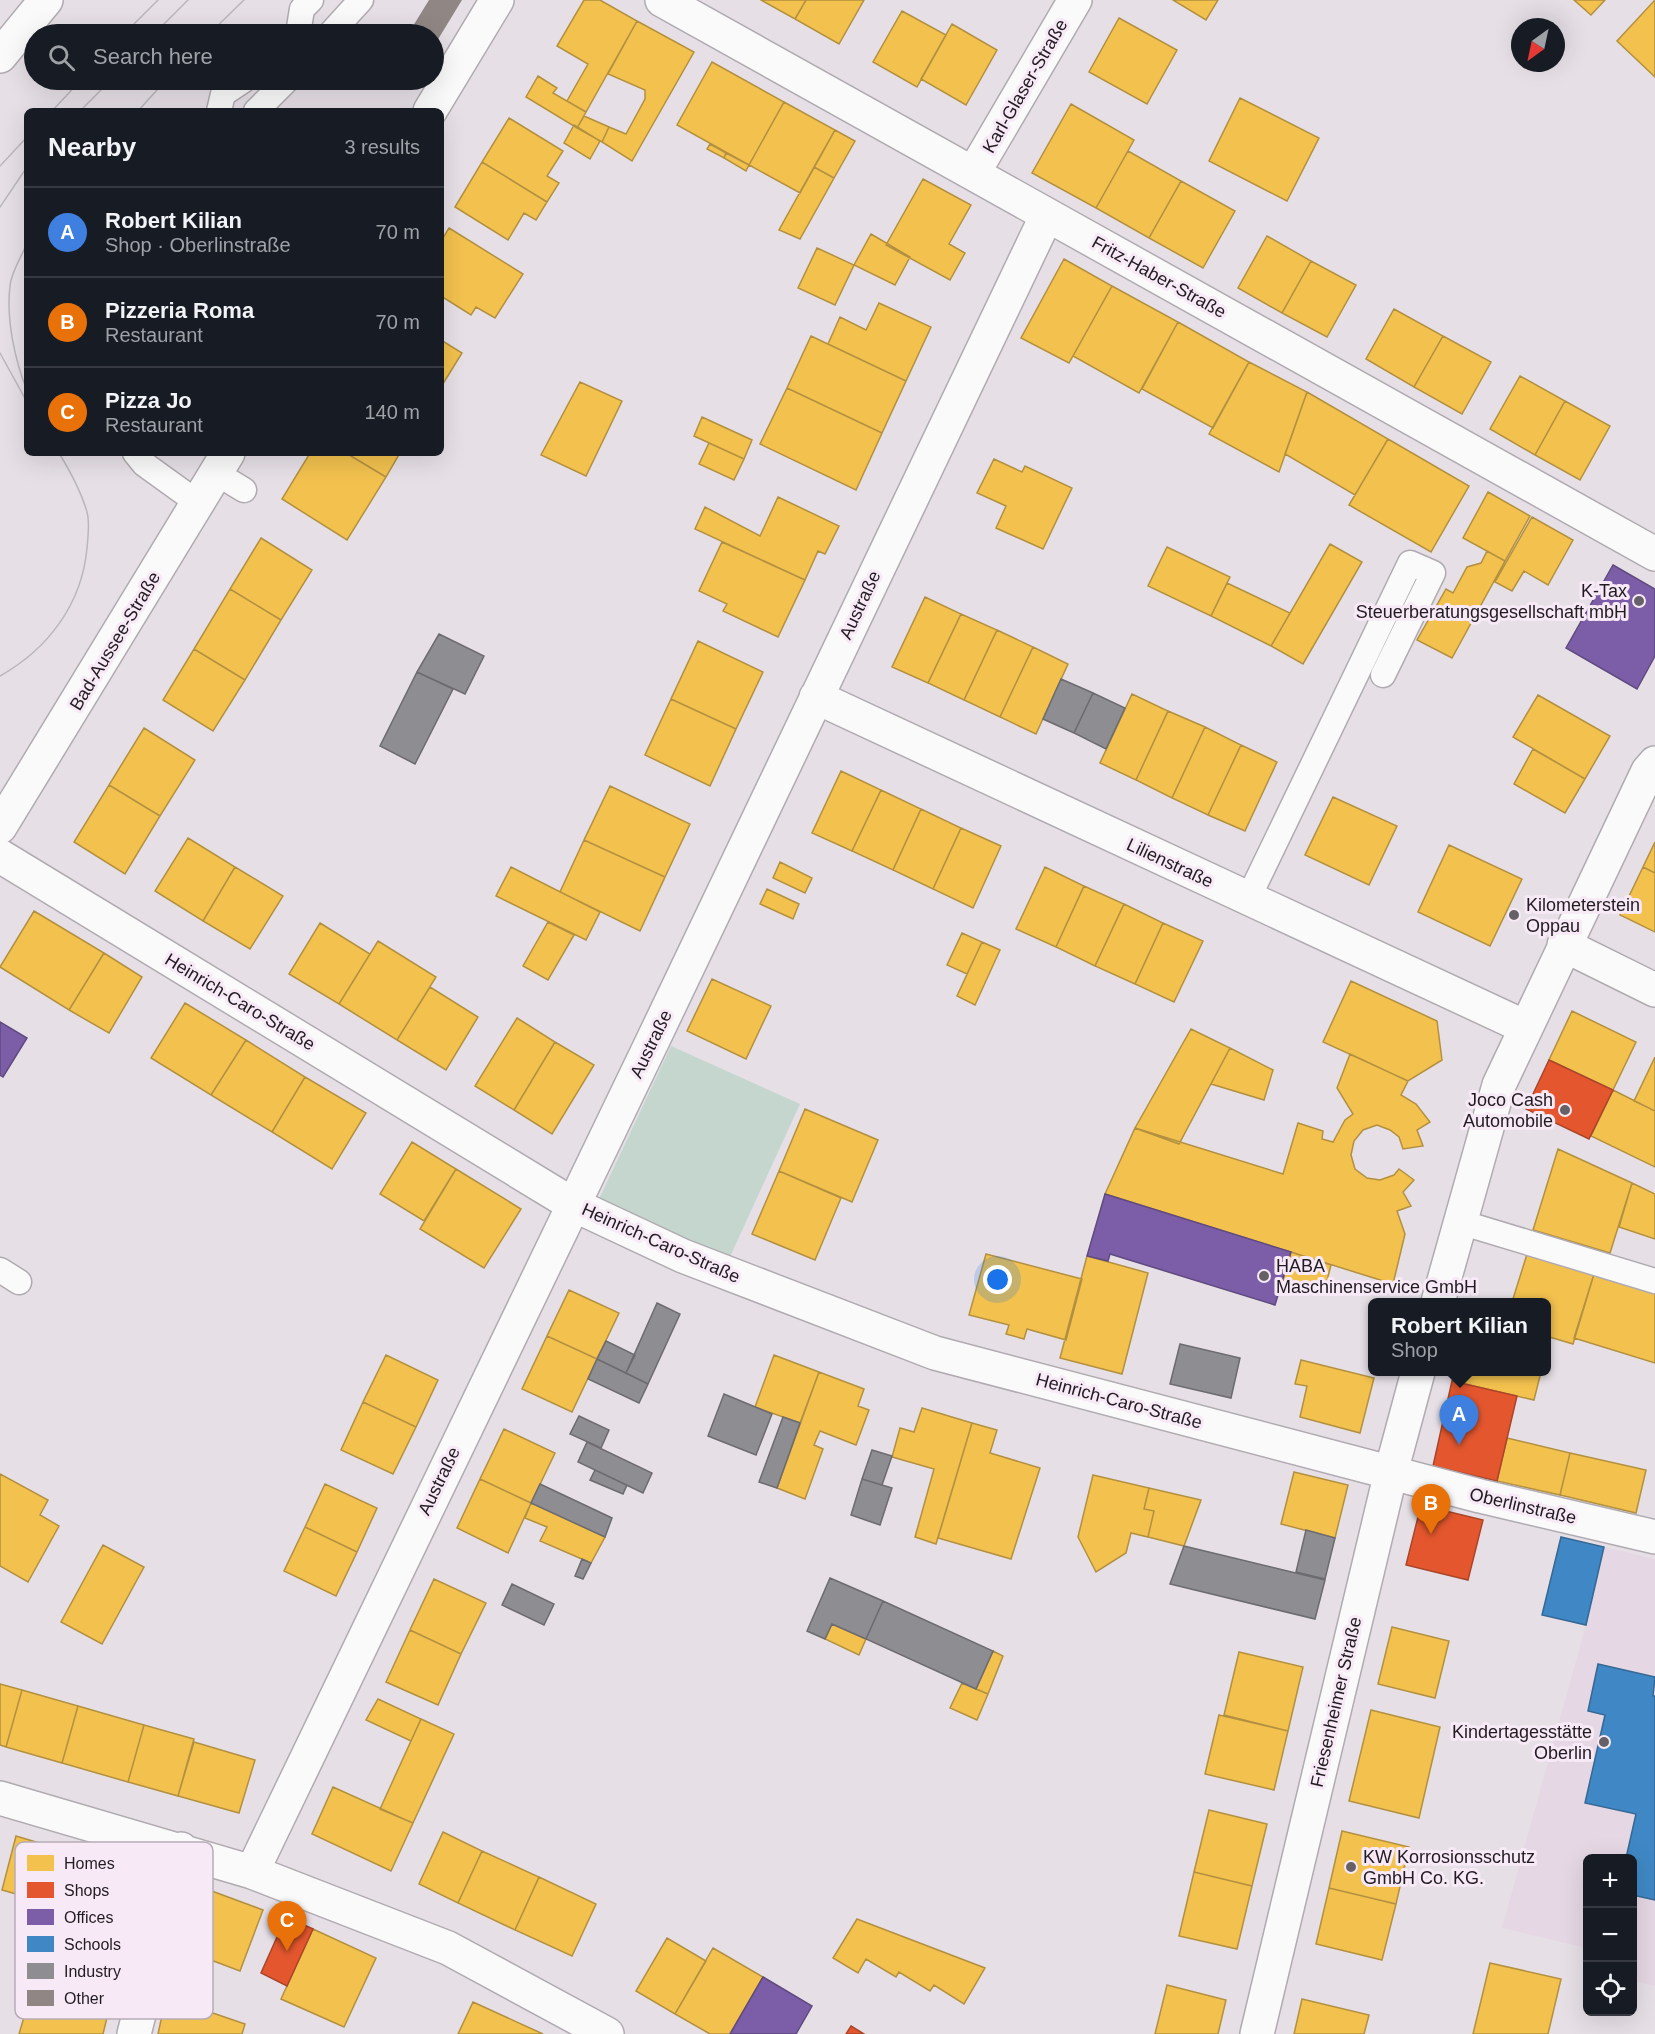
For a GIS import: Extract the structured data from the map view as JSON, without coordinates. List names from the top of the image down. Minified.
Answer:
{"streets":{"main road":["Karl-Glaser-Straße","Fritz-Haber-Straße","Austraße","Bad-Aussee-Straße","Lilienstraße","Heinrich-Caro-Straße","Oberlinstraße","Friesenheimer Straße"]},"crossings":[["Karl-Glaser-Straße","Fritz-Haber-Straße"],["Fritz-Haber-Straße","Austraße"],["Austraße","Lilienstraße"],["Austraße","Heinrich-Caro-Straße"],["Heinrich-Caro-Straße","Oberlinstraße"],["Heinrich-Caro-Straße","Friesenheimer Straße"],["Oberlinstraße","Friesenheimer Straße"]],"places":["K-Tax Steuerberatungsgesellschaft mbH","Kilometerstein Oppau","Joco Cash Automobile","HABA Maschinenservice GmbH","Kindertagesstätte Oberlin","KW Korrosionsschutz GmbH Co. KG."],"legend":["Homes","Shops","Offices","Schools","Industry","Other"],"north":"bottom left","page":{"search":"Search here","heading":["Nearby","3 results"],"list":[{"mark":"A","name":"Robert Kilian","note":"Shop · Oberlinstraße","value":"70 m"},{"mark":"B","name":"Pizzeria Roma","note":"Restaurant","value":"70 m"},{"mark":"C","name":"Pizza Jo","note":"Restaurant","value":"140 m"}],"popup":["Robert Kilian","Shop"],"pins":["A","B","C"],"map_buttons":["+","−"]}}
